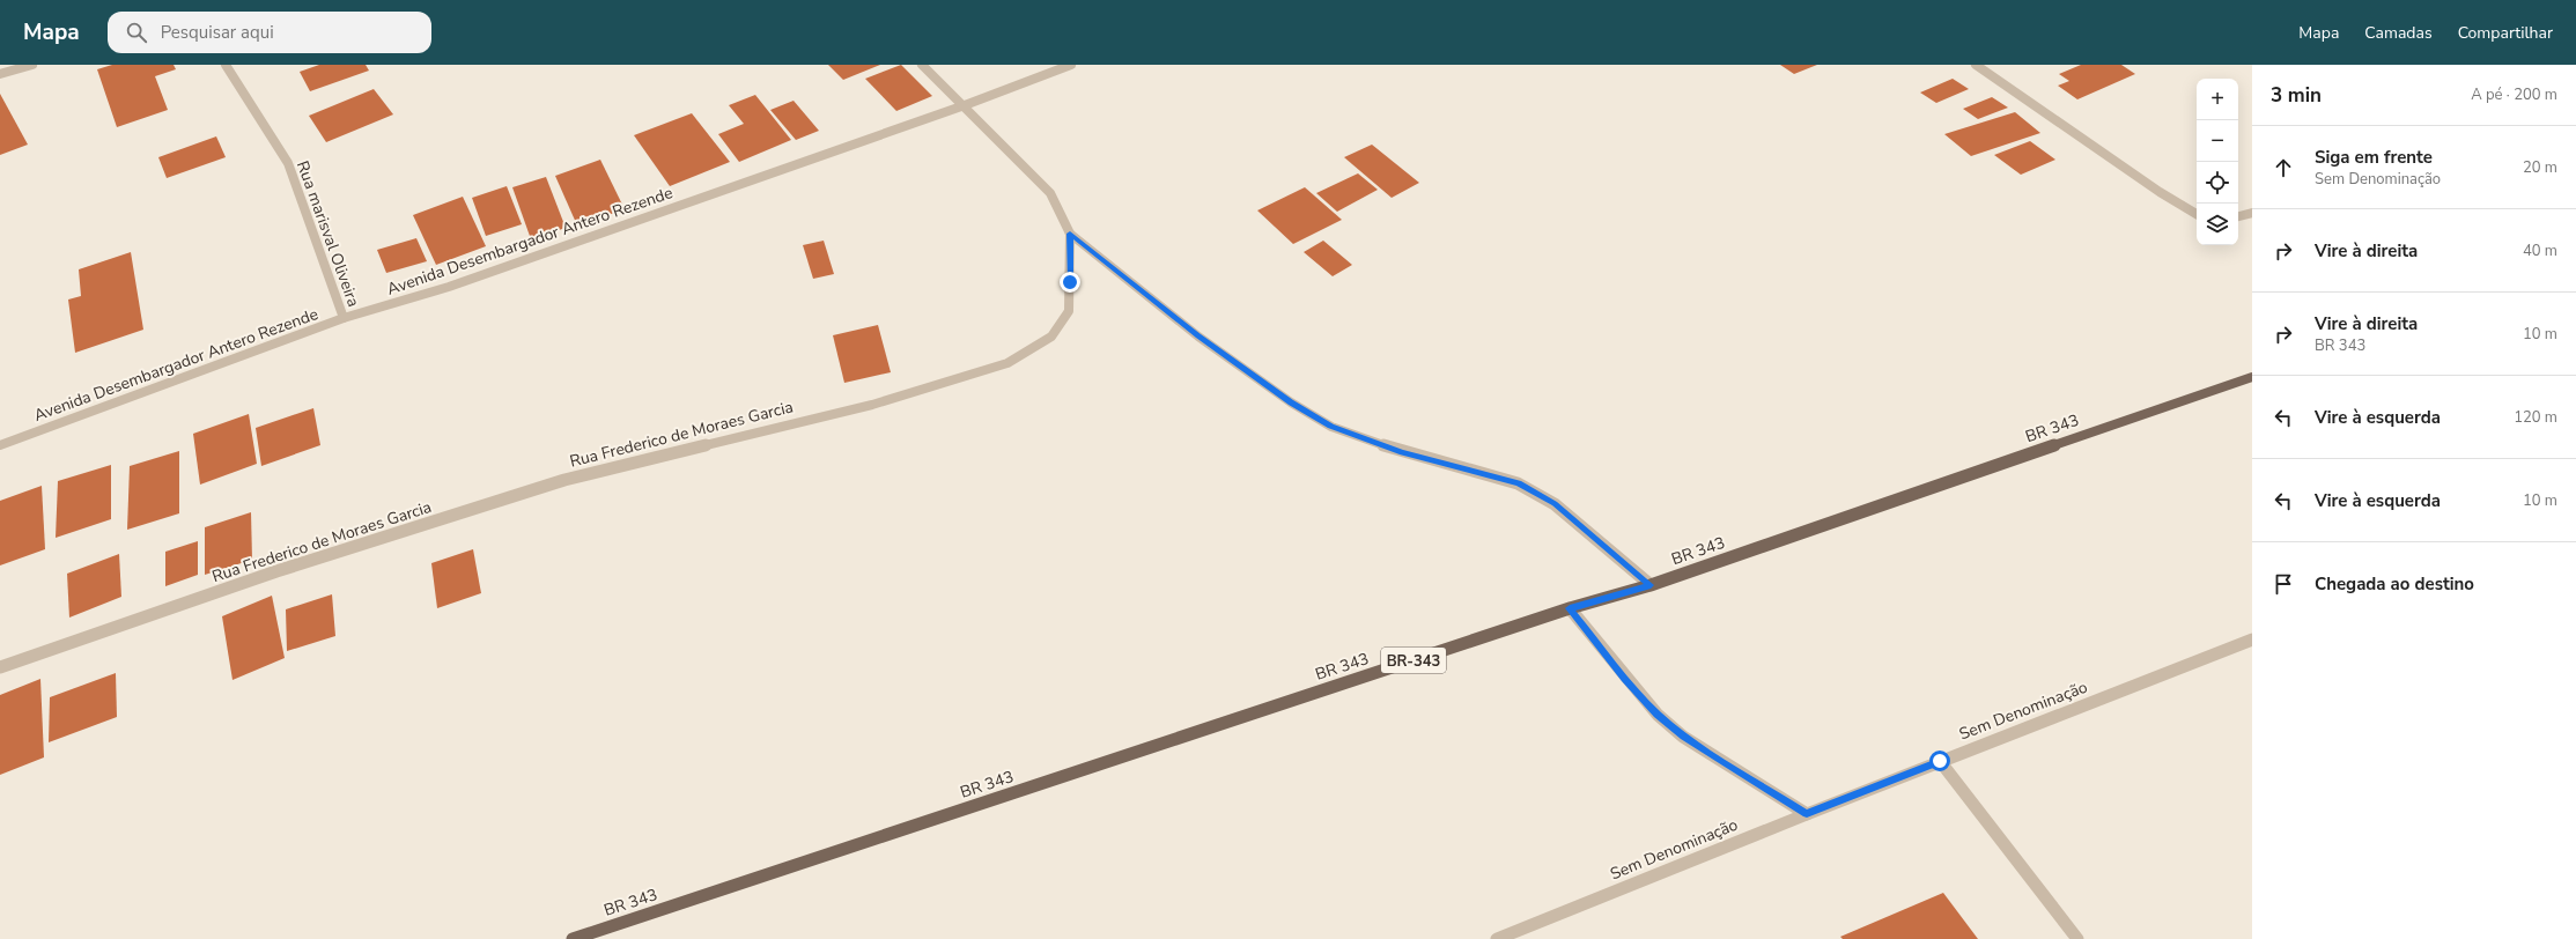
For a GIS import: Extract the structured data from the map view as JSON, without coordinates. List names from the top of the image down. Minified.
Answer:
{"streets":{"main road":["BR 343","BR-343"],"street":["Rua marisval Oliveira","Avenida Desembargador Antero Rezende","Rua Frederico de Moraes Garcia","Sem Denominação"]},"crossings":[["Rua marisval Oliveira","Avenida Desembargador Antero Rezende"],["Avenida Desembargador Antero Rezende","Rua Frederico de Moraes Garcia"]],"page":{"header":"Mapa","search":"Pesquisar aqui","nav":["Mapa","Camadas","Compartilhar"],"heading":["3 min","A pé · 200 m"],"map_buttons":["+","−"],"list":[["Siga em frente","Sem Denominação","20 m"],["Vire à direita","40 m"],["Vire à direita","BR 343","10 m"],["Vire à esquerda","120 m"],["Vire à esquerda","10 m"],"Chegada ao destino"]}}
